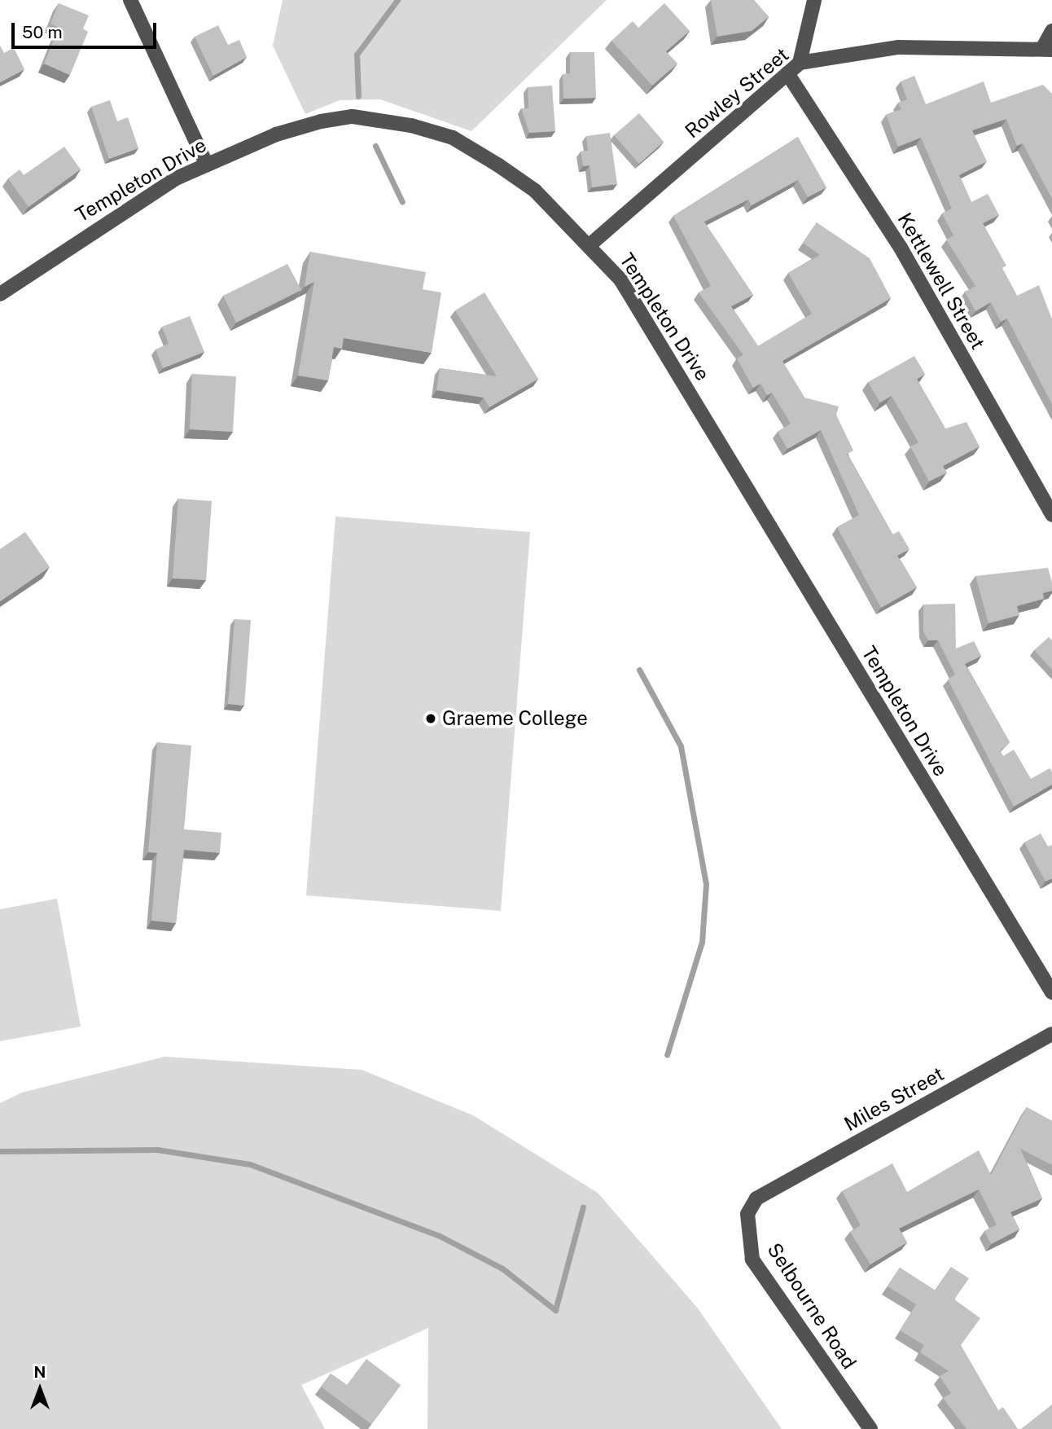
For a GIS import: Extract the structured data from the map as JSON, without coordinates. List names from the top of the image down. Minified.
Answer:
{"streets":{"street":["Rowley Street","Templeton Drive","Kettlewell Street","Miles Street","Selbourne Road"]},"crossings":[["Rowley Street","Templeton Drive"],["Rowley Street","Kettlewell Street"],["Miles Street","Selbourne Road"]],"places":["Graeme College"],"scale_bar":"50 m","north":"top"}
